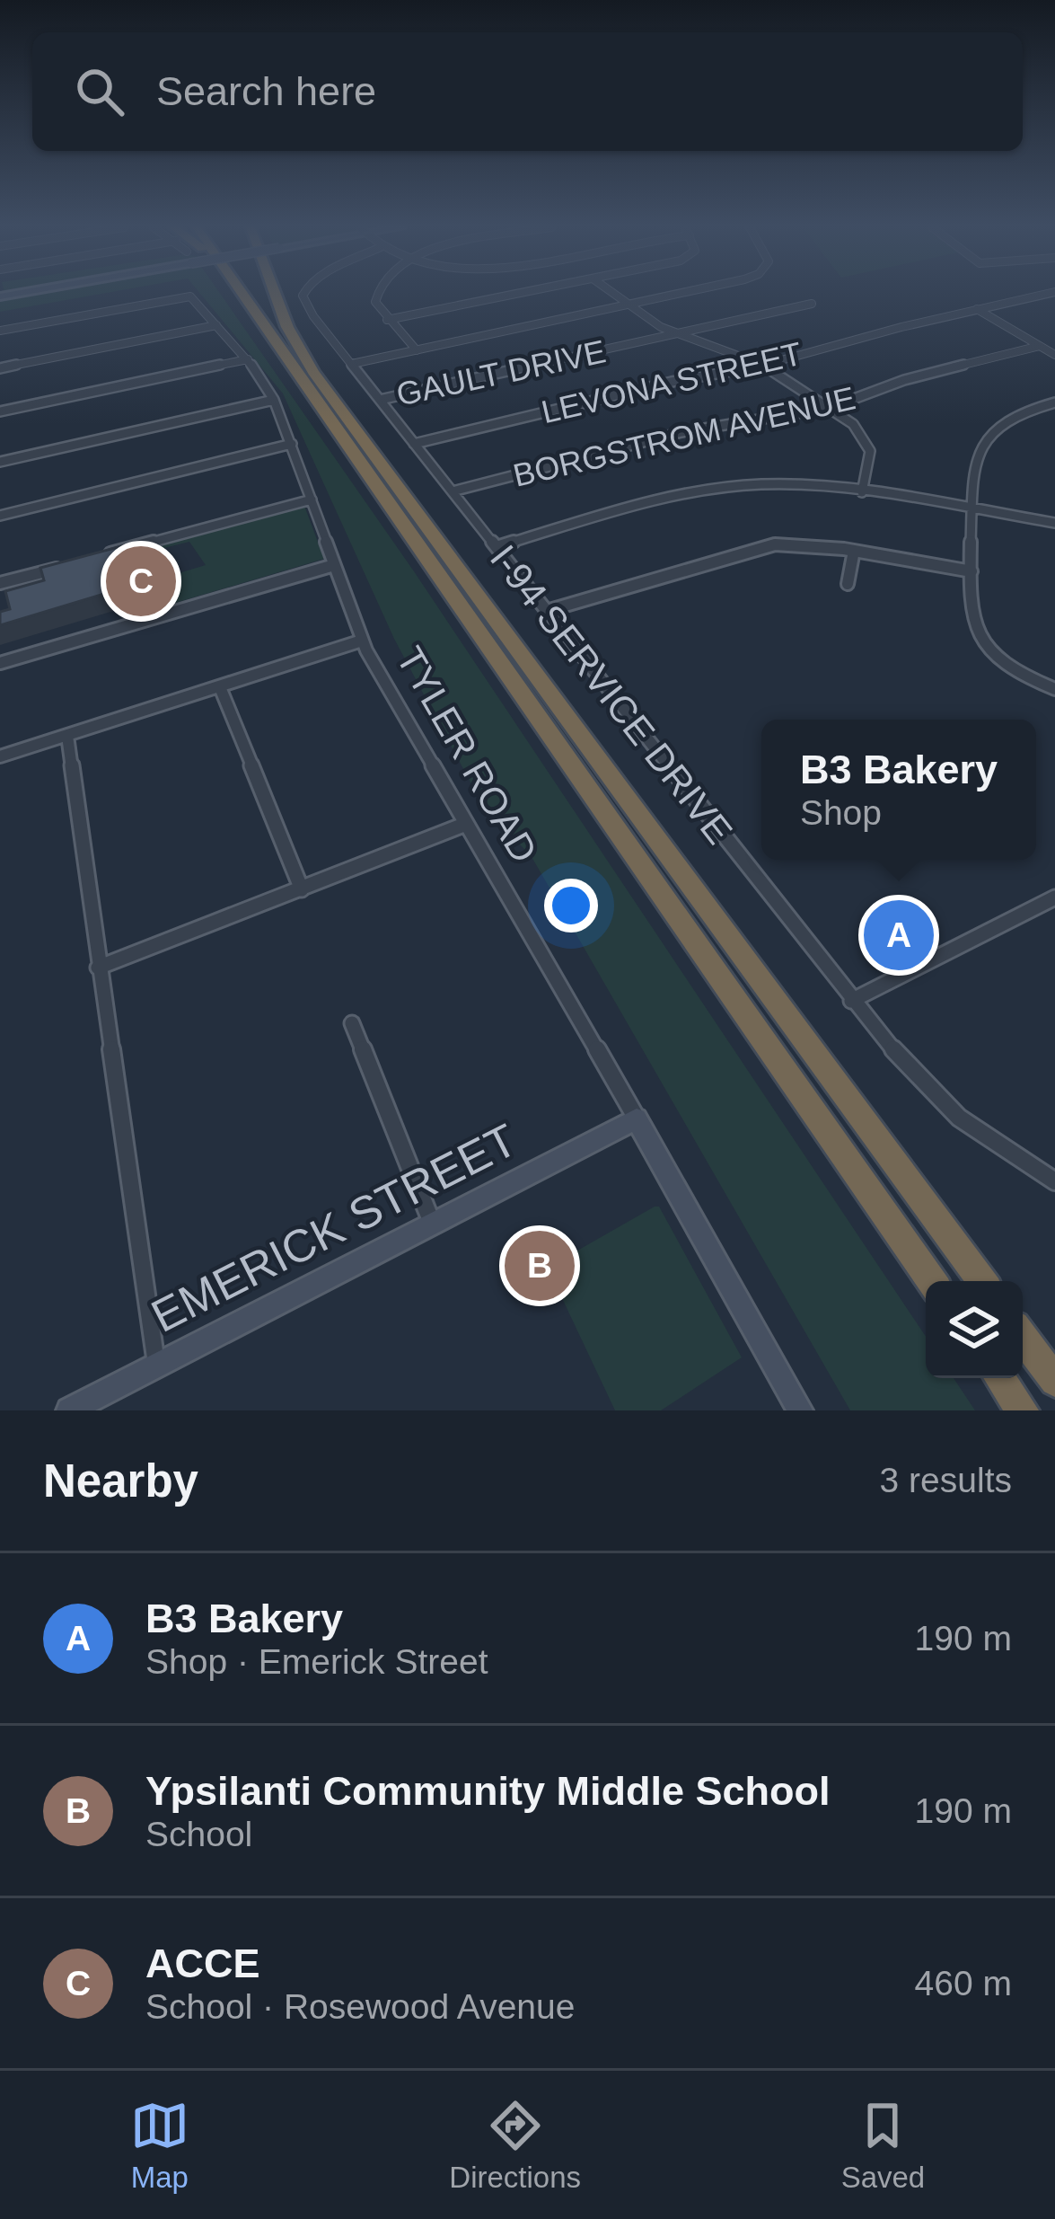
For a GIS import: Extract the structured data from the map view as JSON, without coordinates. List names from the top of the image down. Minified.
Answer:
{"streets":{"main road":["TYLER ROAD","EMERICK STREET"],"street":["GAULT DRIVE","LEVONA STREET","BORGSTROM AVENUE","I-94 SERVICE DRIVE"]},"crossings":[["GAULT DRIVE","I-94 SERVICE DRIVE"],["LEVONA STREET","I-94 SERVICE DRIVE"],["BORGSTROM AVENUE","I-94 SERVICE DRIVE"],["TYLER ROAD","EMERICK STREET"]],"page":{"search":"Search here","pins":["C","A","B"],"popup":["B3 Bakery","Shop"],"heading":["Nearby","3 results"],"list":[{"mark":"A","name":"B3 Bakery","note":"Shop · Emerick Street","value":"190 m"},{"mark":"B","name":"Ypsilanti Community Middle School","note":"School","value":"190 m"},{"mark":"C","name":"ACCE","note":"School · Rosewood Avenue","value":"460 m"}],"nav":["Map","Directions","Saved"]}}
